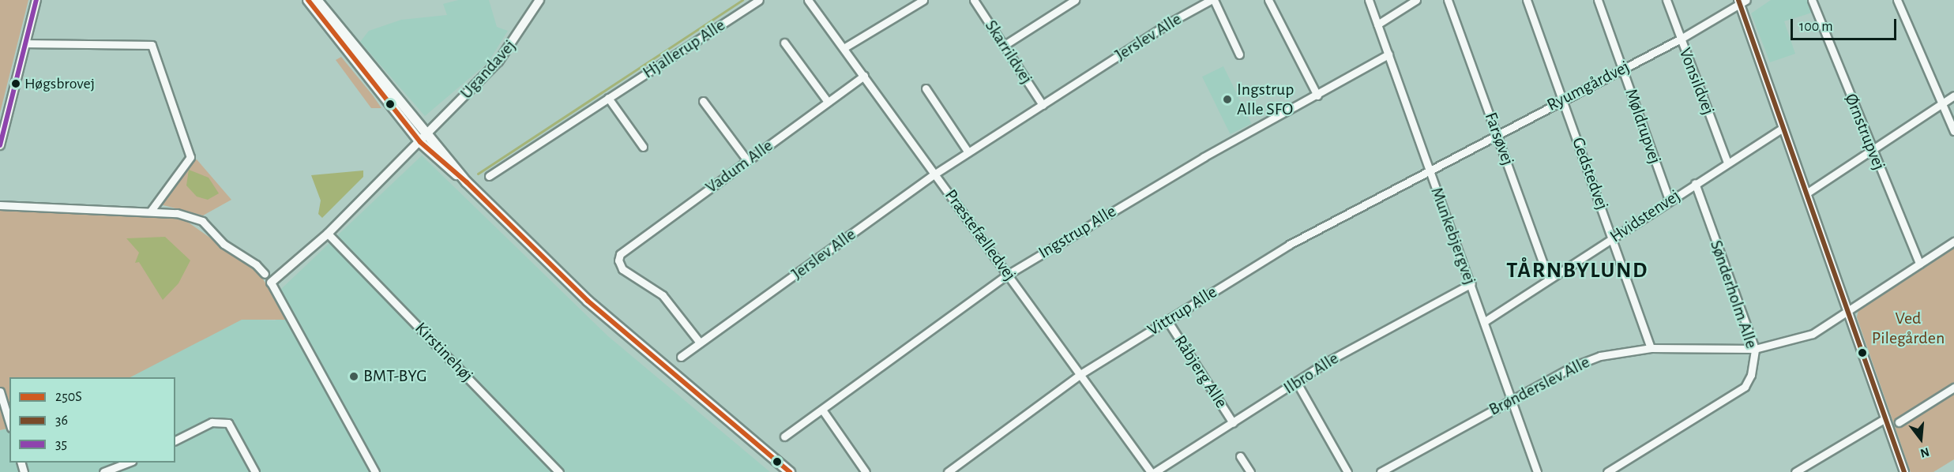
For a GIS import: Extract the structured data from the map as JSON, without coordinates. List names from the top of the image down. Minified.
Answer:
{"streets":{"street":["Jerslev Alle","Hjallerup Alle","Skarrildvej","Ugandavej","Vonsildvej","Ryumgårdvej","Møldrupvej","Ørnstrupvej","Farsøvej","Vadum Alle","Gedstedvej","Hvidstenvej","Ingstrup Alle","Præstefælledvej","Munkebjergvej","Sønderholm Alle","Vittrup Alle","Kirstinehøj","Råbjerg Alle","Ilbro Alle","Brønderslev Alle"]},"crossings":[["Jerslev Alle","Skarrildvej"],["Jerslev Alle","Vadum Alle"],["Jerslev Alle","Præstefælledvej"],["Vonsildvej","Ryumgårdvej"],["Vonsildvej","Hvidstenvej"],["Ryumgårdvej","Møldrupvej"],["Ryumgårdvej","Farsøvej"],["Ryumgårdvej","Gedstedvej"],["Ryumgårdvej","Munkebjergvej"],["Ryumgårdvej","Vittrup Alle"],["Møldrupvej","Hvidstenvej"],["Ørnstrupvej","Brønderslev Alle"],["Farsøvej","Hvidstenvej"],["Vadum Alle","Præstefælledvej"],["Gedstedvej","Hvidstenvej"],["Gedstedvej","Brønderslev Alle"],["Hvidstenvej","Munkebjergvej"],["Hvidstenvej","Sønderholm Alle"],["Ingstrup Alle","Præstefælledvej"],["Ingstrup Alle","Munkebjergvej"],["Præstefælledvej","Vittrup Alle"],["Munkebjergvej","Vittrup Alle"],["Munkebjergvej","Ilbro Alle"],["Munkebjergvej","Brønderslev Alle"],["Sønderholm Alle","Brønderslev Alle"],["Vittrup Alle","Råbjerg Alle"],["Råbjerg Alle","Ilbro Alle"]],"districts":["TÅRNBYLUND"],"parks":["Ved Pilegården"],"places":["Høgsbrovej","Ingstrup Alle SFO","BMT-BYG"],"lines":["transit line 250S","transit line 36","transit line 35"],"legend":["250S","36","35"],"scale_bar":"100 m","north":"bottom"}
